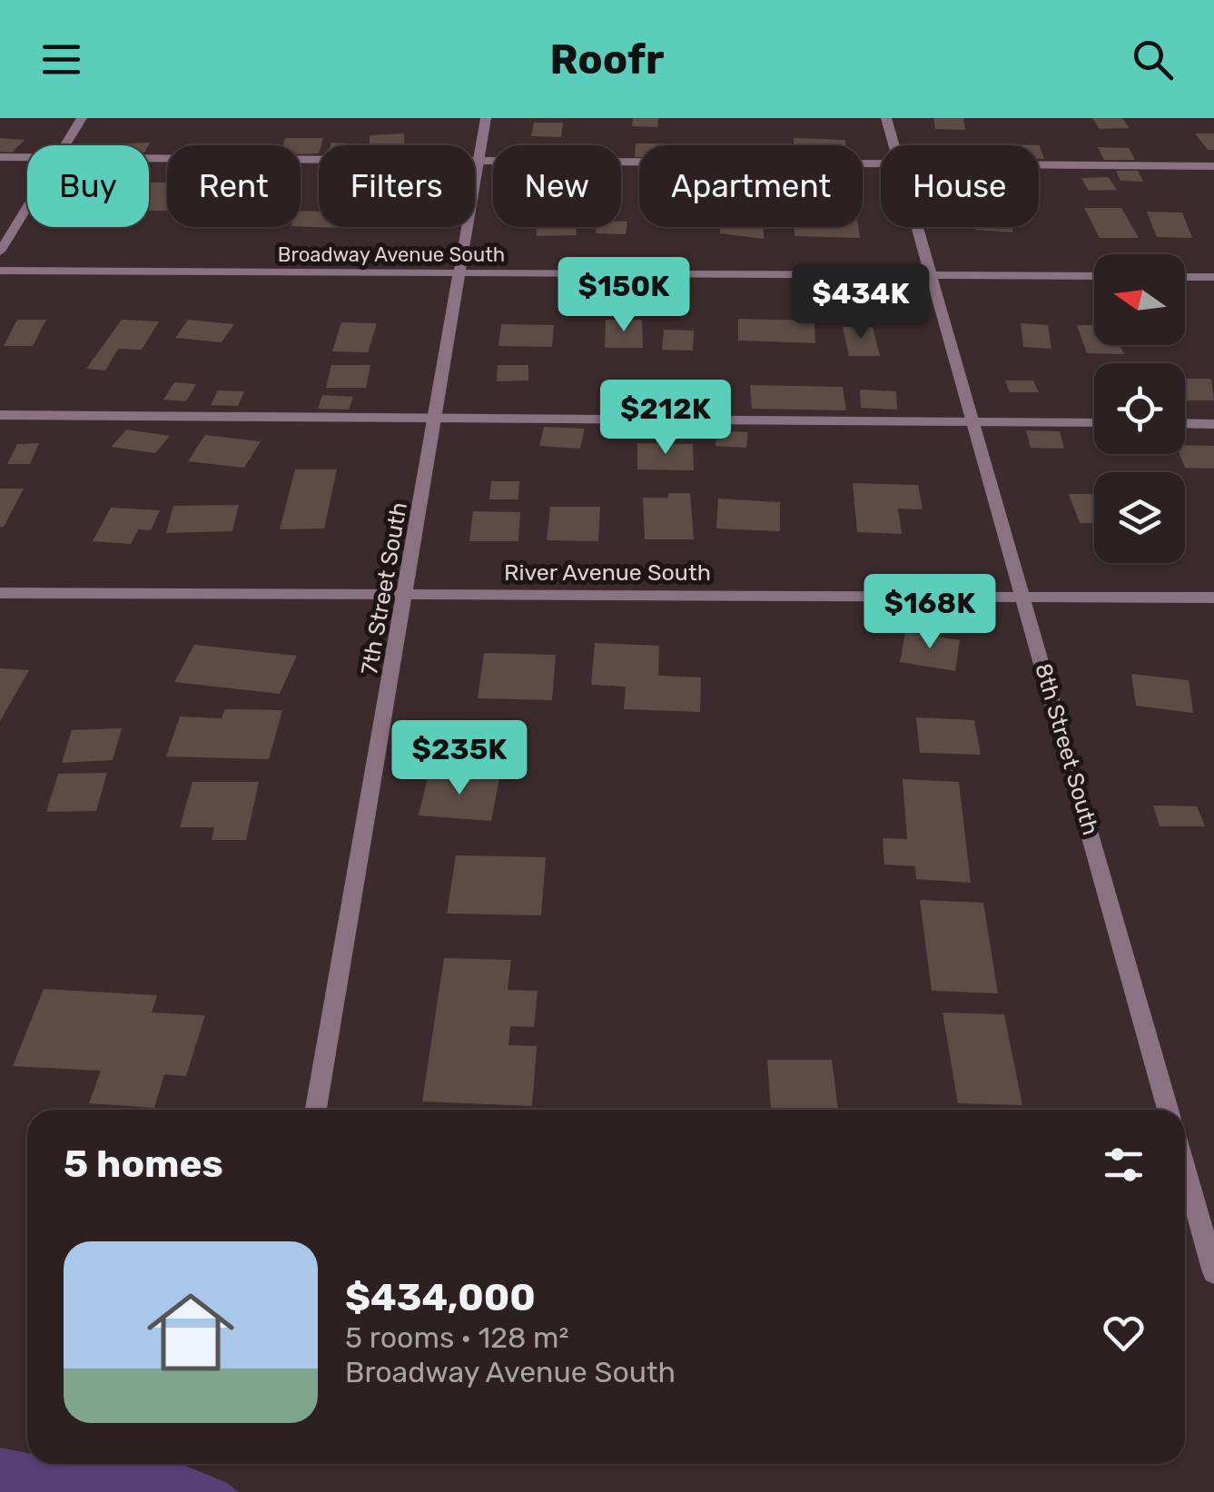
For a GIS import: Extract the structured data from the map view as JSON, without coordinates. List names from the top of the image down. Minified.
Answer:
{"streets":{"street":["Broadway Avenue South","River Avenue South","7th Street South","8th Street South"]},"crossings":[["Broadway Avenue South","7th Street South"],["Broadway Avenue South","8th Street South"],["River Avenue South","7th Street South"],["River Avenue South","8th Street South"]],"north":"left","page":{"header":"Roofr","chip":["Buy","Rent","Filters","New","Apartment","House"],"price":["$150K","$434K","$212K","$168K","$235K"],"heading":"5 homes","list":[{"name":"$434,000","note":"5 rooms · 128 m² · Broadway Avenue South"}]}}
